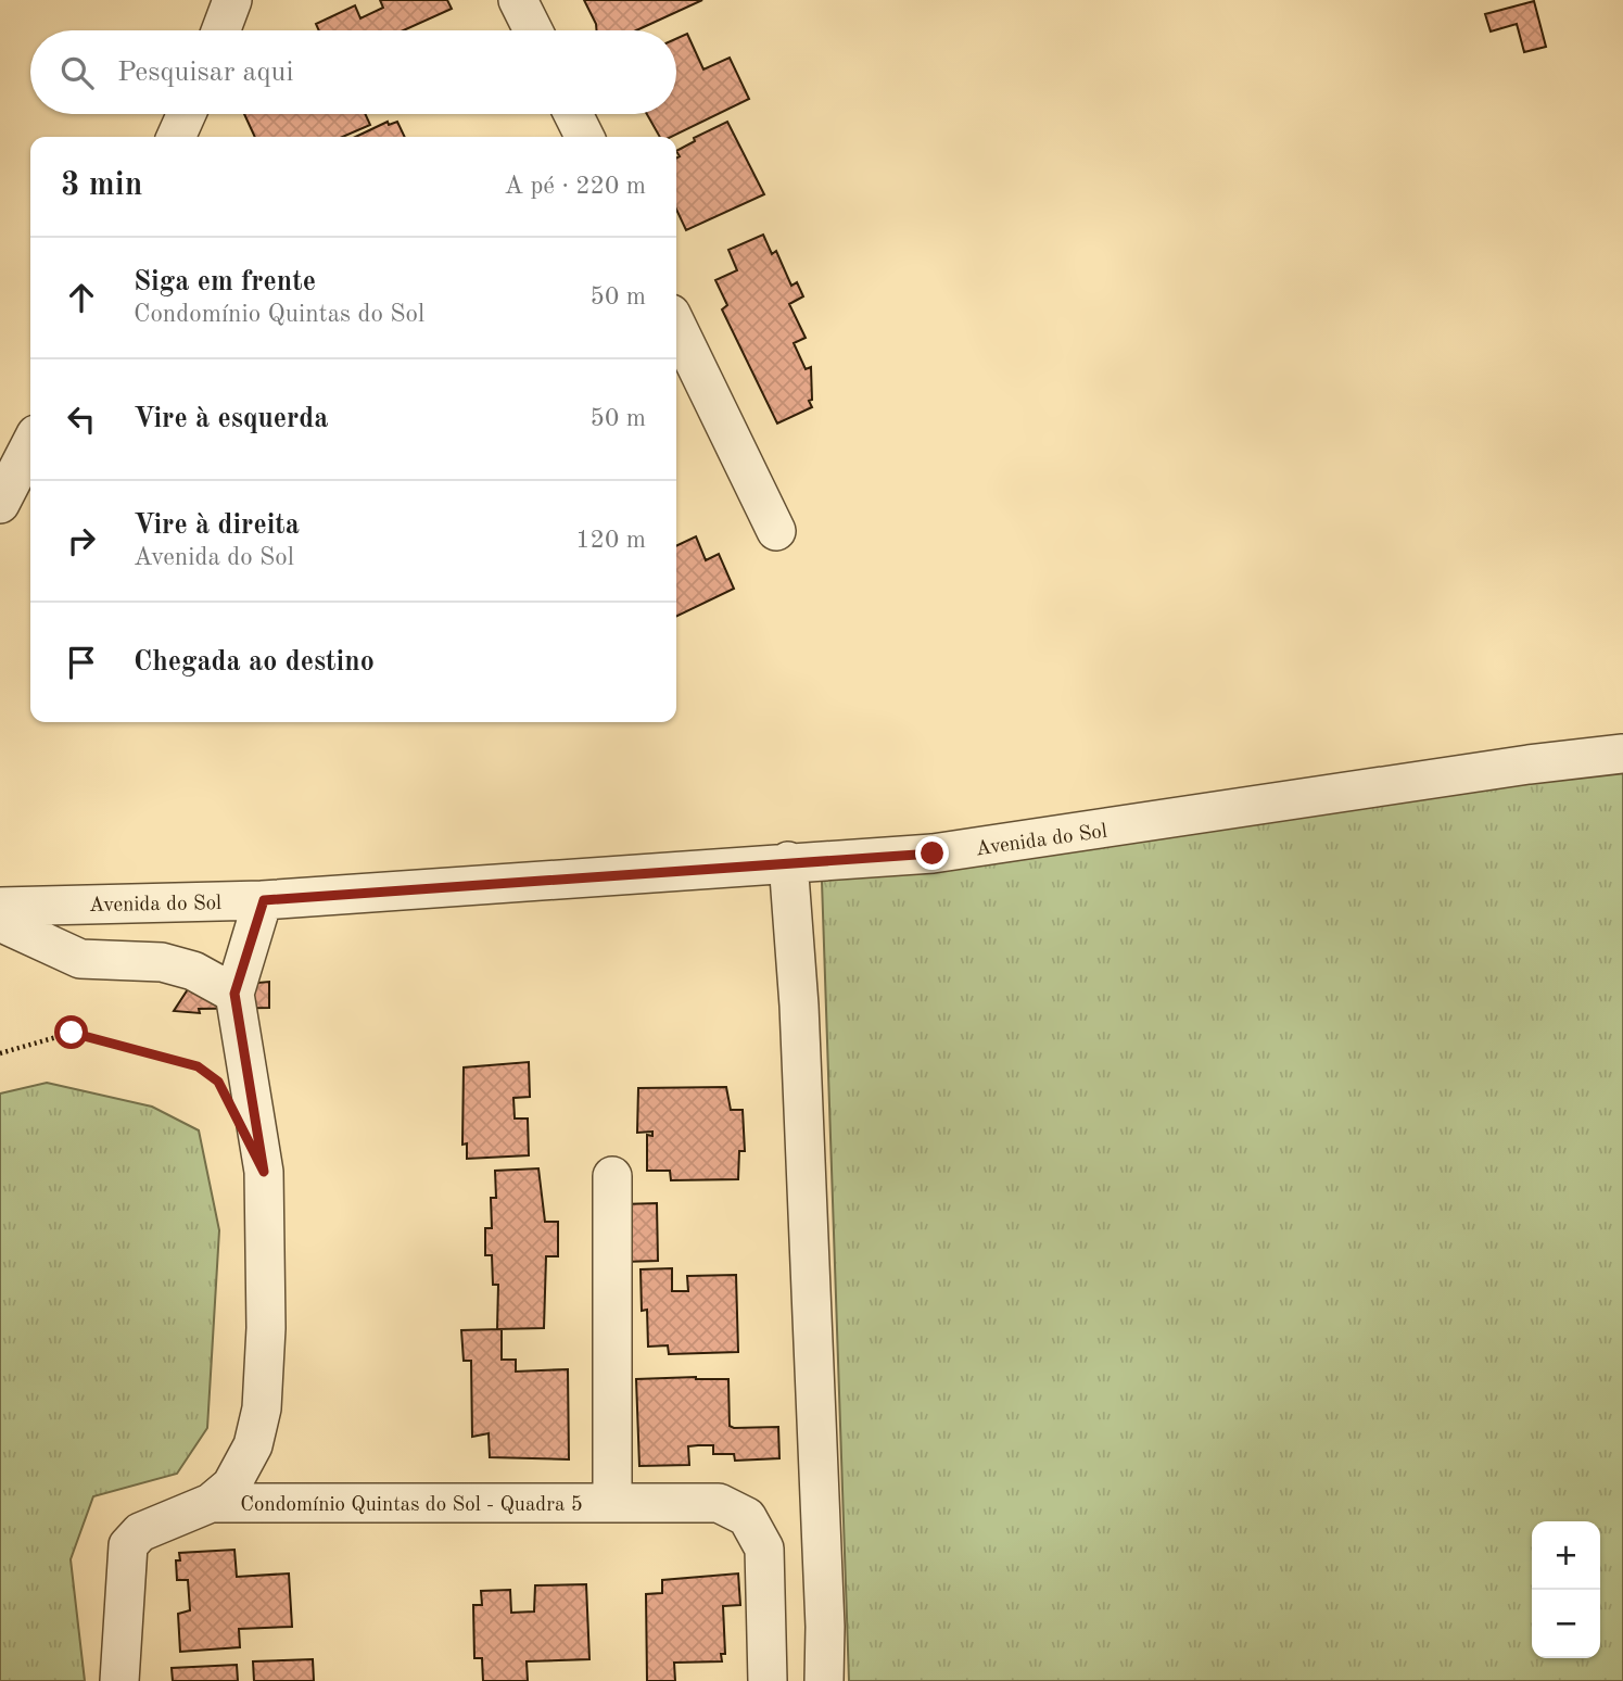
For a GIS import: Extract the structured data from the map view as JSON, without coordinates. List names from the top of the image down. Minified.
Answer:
{"streets":{"street":["Avenida do Sol","Condomínio Quintas do Sol - Quadra 5"]},"crossings":[["Avenida do Sol","Condomínio Quintas do Sol - Quadra 5"]],"page":{"search":"Pesquisar aqui","heading":["3 min","A pé · 220 m"],"list":[["Siga em frente","Condomínio Quintas do Sol","50 m"],["Vire à esquerda","50 m"],["Vire à direita","Avenida do Sol","120 m"],"Chegada ao destino"],"map_buttons":["+","−"]}}
